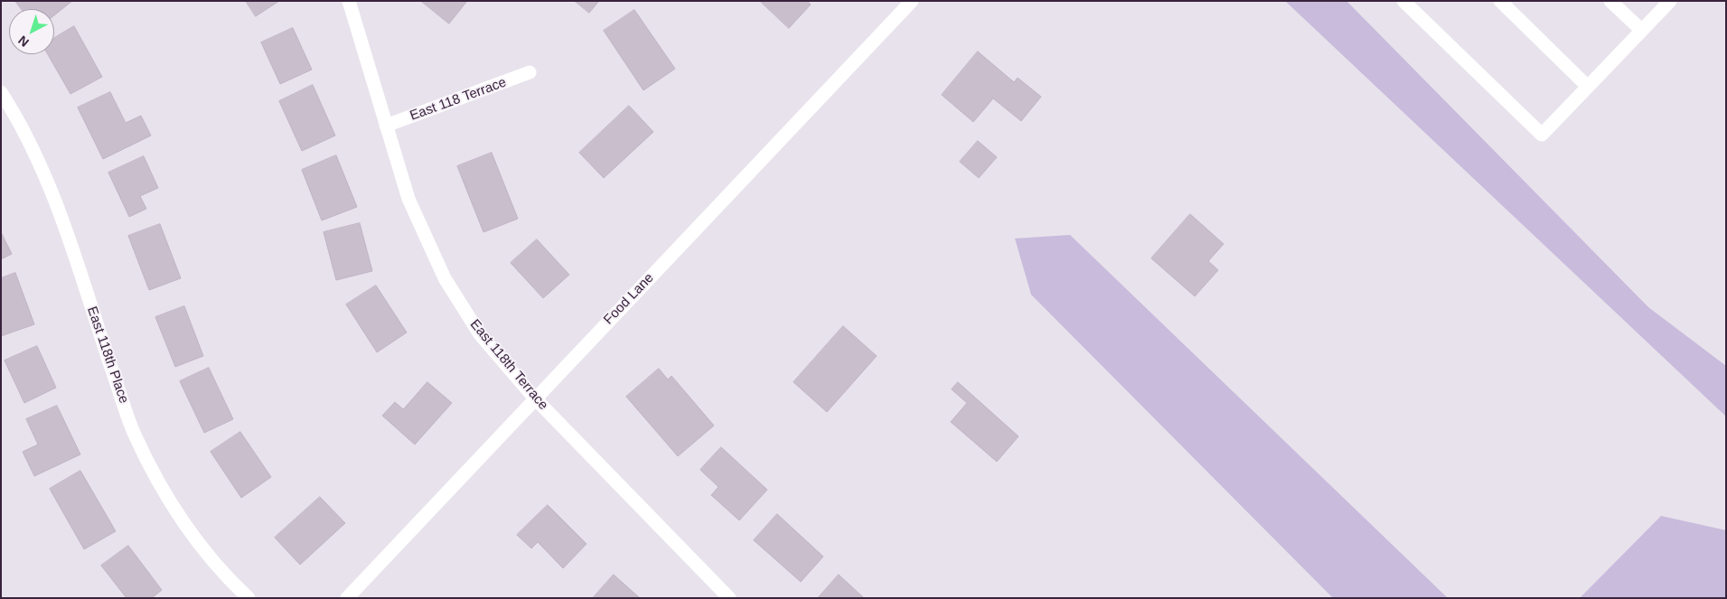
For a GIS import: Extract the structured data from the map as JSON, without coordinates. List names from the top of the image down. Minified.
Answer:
{"streets":{"street":["East 118 Terrace","Food Lane","East 118th Place","East 118th Terrace"]},"crossings":[["East 118 Terrace","East 118th Terrace"],["Food Lane","East 118th Terrace"]],"north":"bottom left"}
